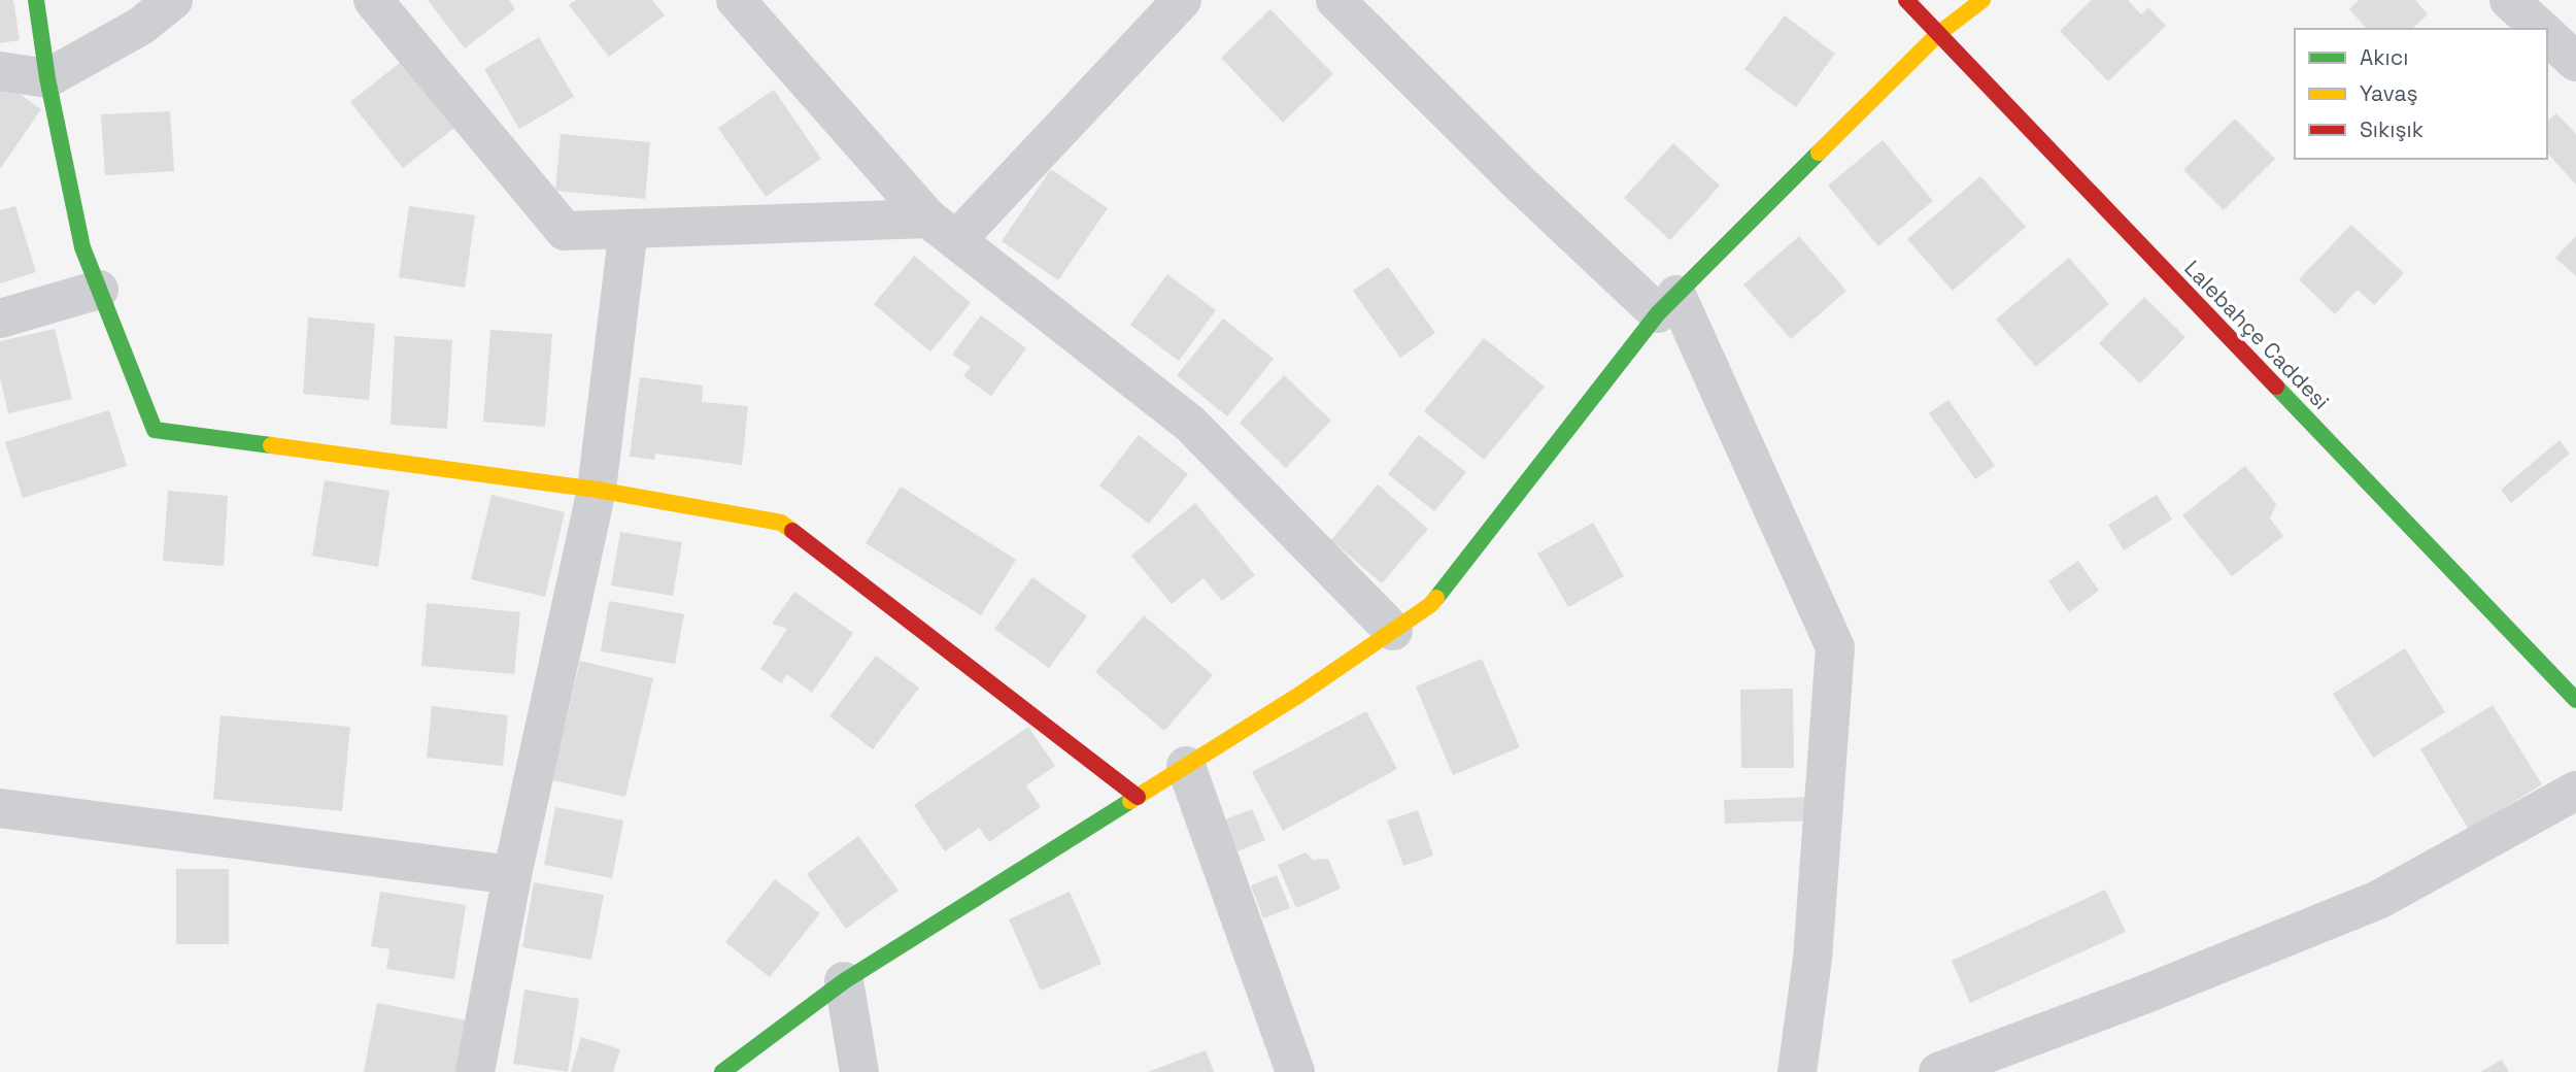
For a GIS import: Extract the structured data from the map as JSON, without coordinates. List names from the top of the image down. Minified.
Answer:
{"streets":{"street":["Lalebahçe Caddesi"]},"legend":["Akıcı","Yavaş","Sıkışık"]}
